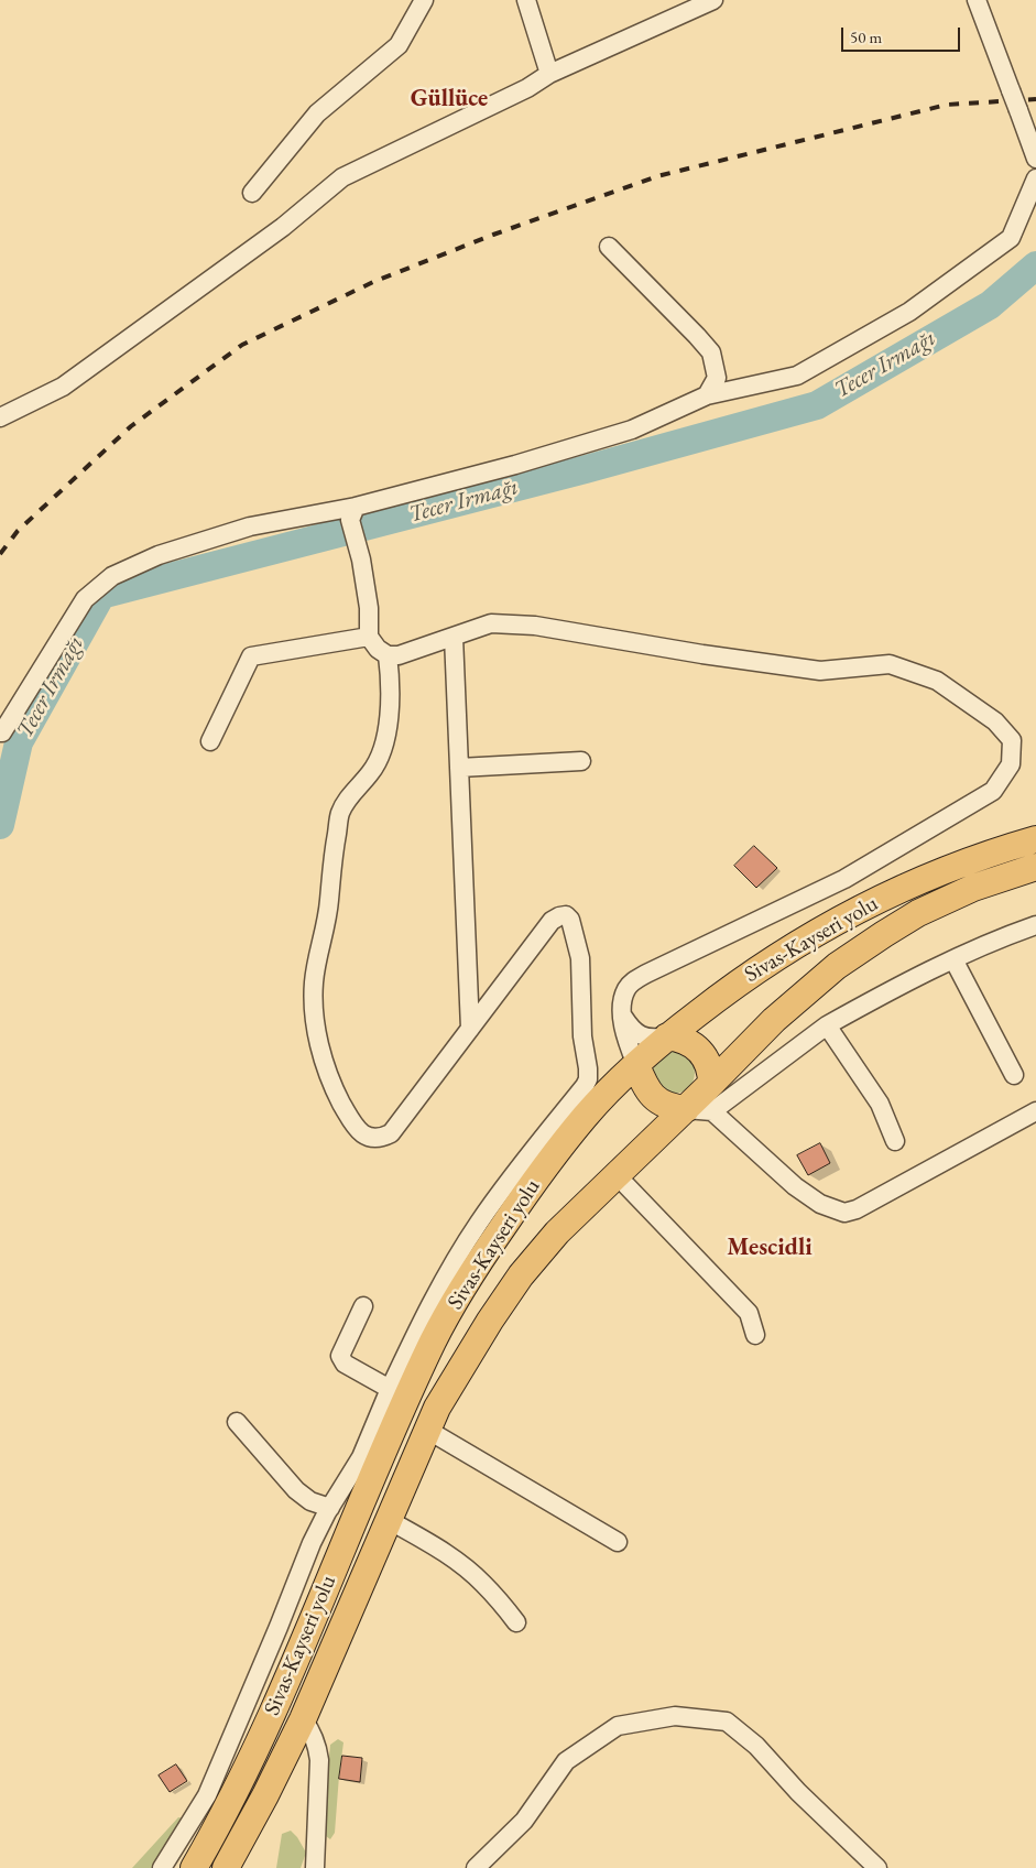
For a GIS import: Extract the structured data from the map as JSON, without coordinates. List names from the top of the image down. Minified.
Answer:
{"streets":{"highway":["Sivas-Kayseri yolu"]},"districts":["Güllüce","Mescidli"],"water":["Tecer Irmağı"],"scale_bar":"50 m"}
